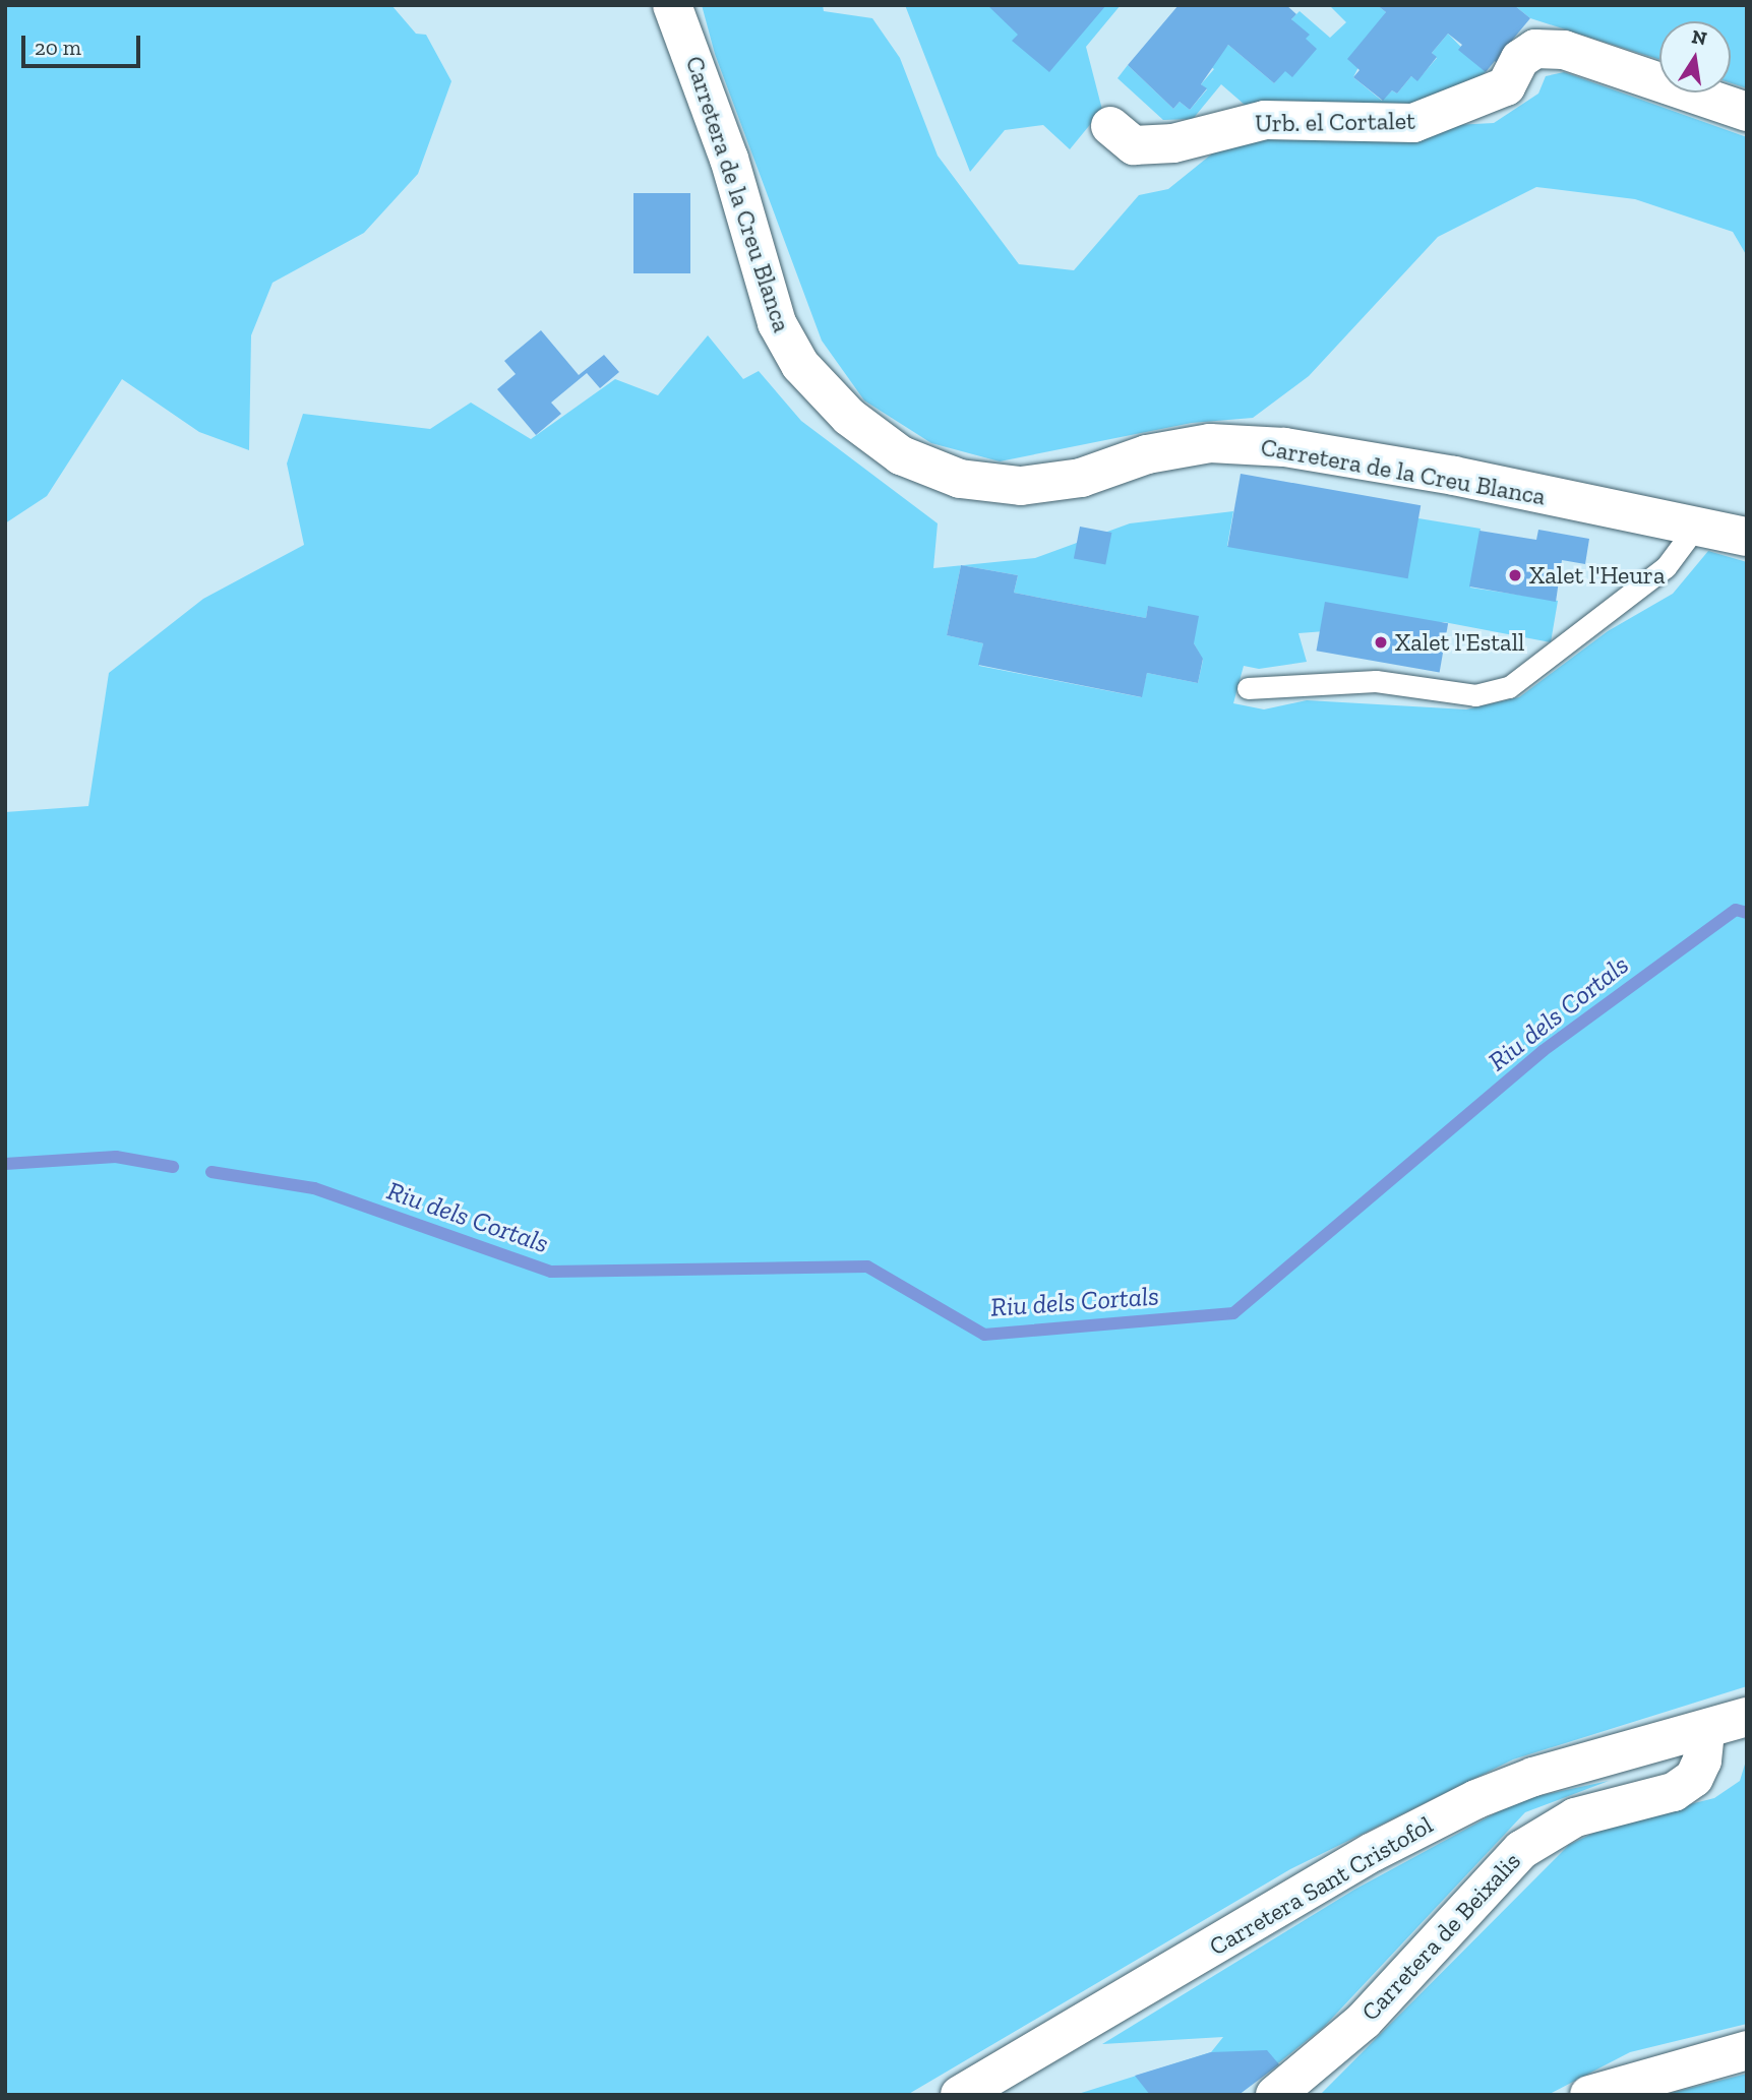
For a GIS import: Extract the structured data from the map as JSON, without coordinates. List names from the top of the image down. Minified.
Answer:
{"streets":{"main road":["Urb. el Cortalet","Carretera de la Creu Blanca","Carretera Sant Cristofol","Carretera de Beixalis"]},"crossings":[["Carretera Sant Cristofol","Carretera de Beixalis"]],"water":["Riu dels Cortals"],"places":["Xalet l'Heura","Xalet l'Estall"],"scale_bar":"20 m","north":"top"}
